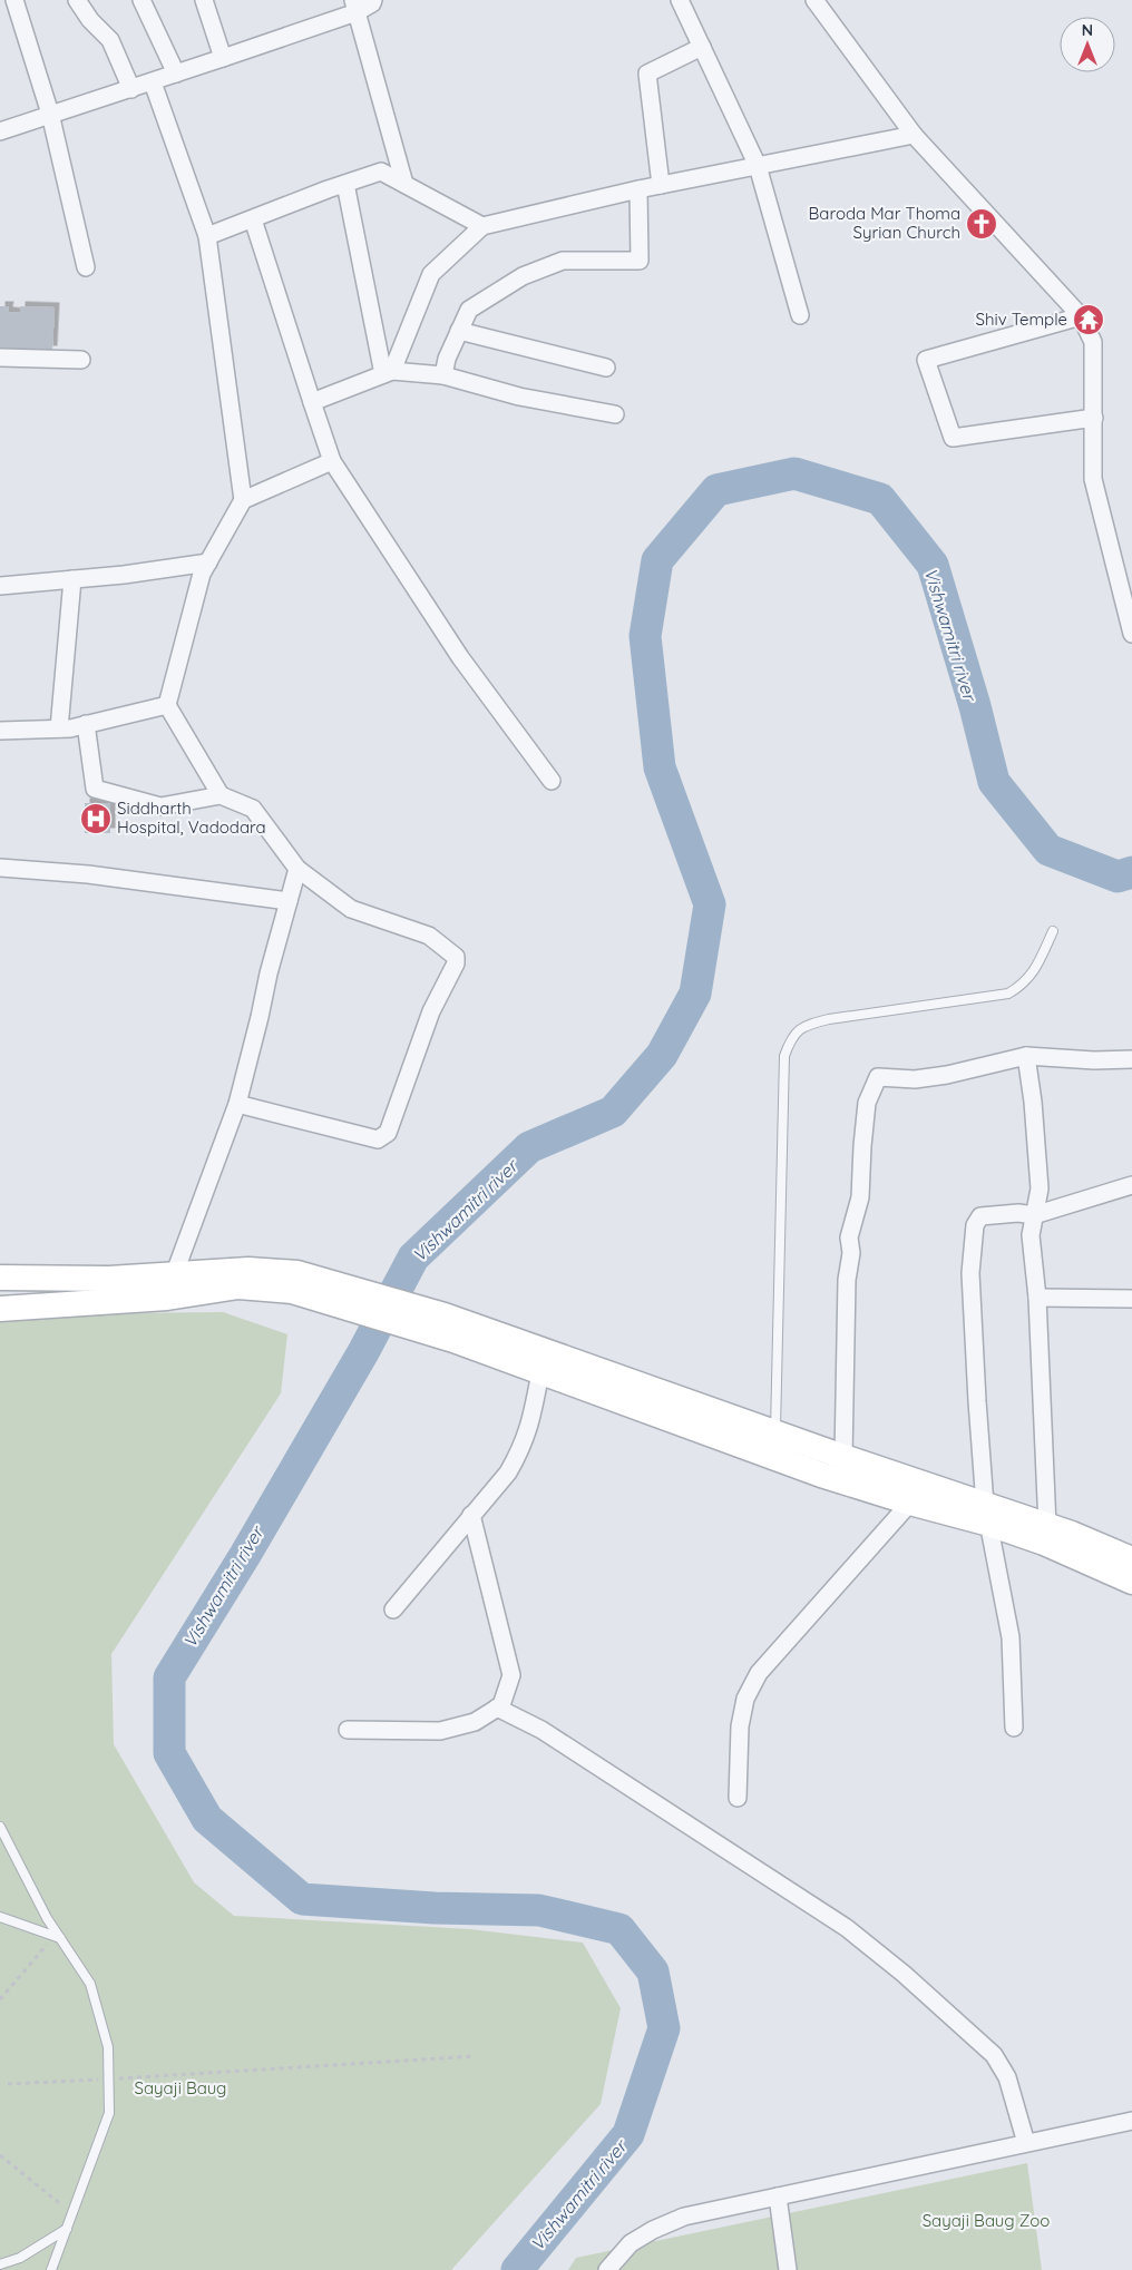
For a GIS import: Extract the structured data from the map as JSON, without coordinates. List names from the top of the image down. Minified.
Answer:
{"water":["Vishwamitri river"],"parks":["Sayaji Baug","Sayaji Baug Zoo"],"places":{"church":["Baroda Mar Thoma Syrian Church"],"temple":["Shiv Temple"],"hospital":["Siddharth Hospital, Vadodara"]},"north":"top"}
